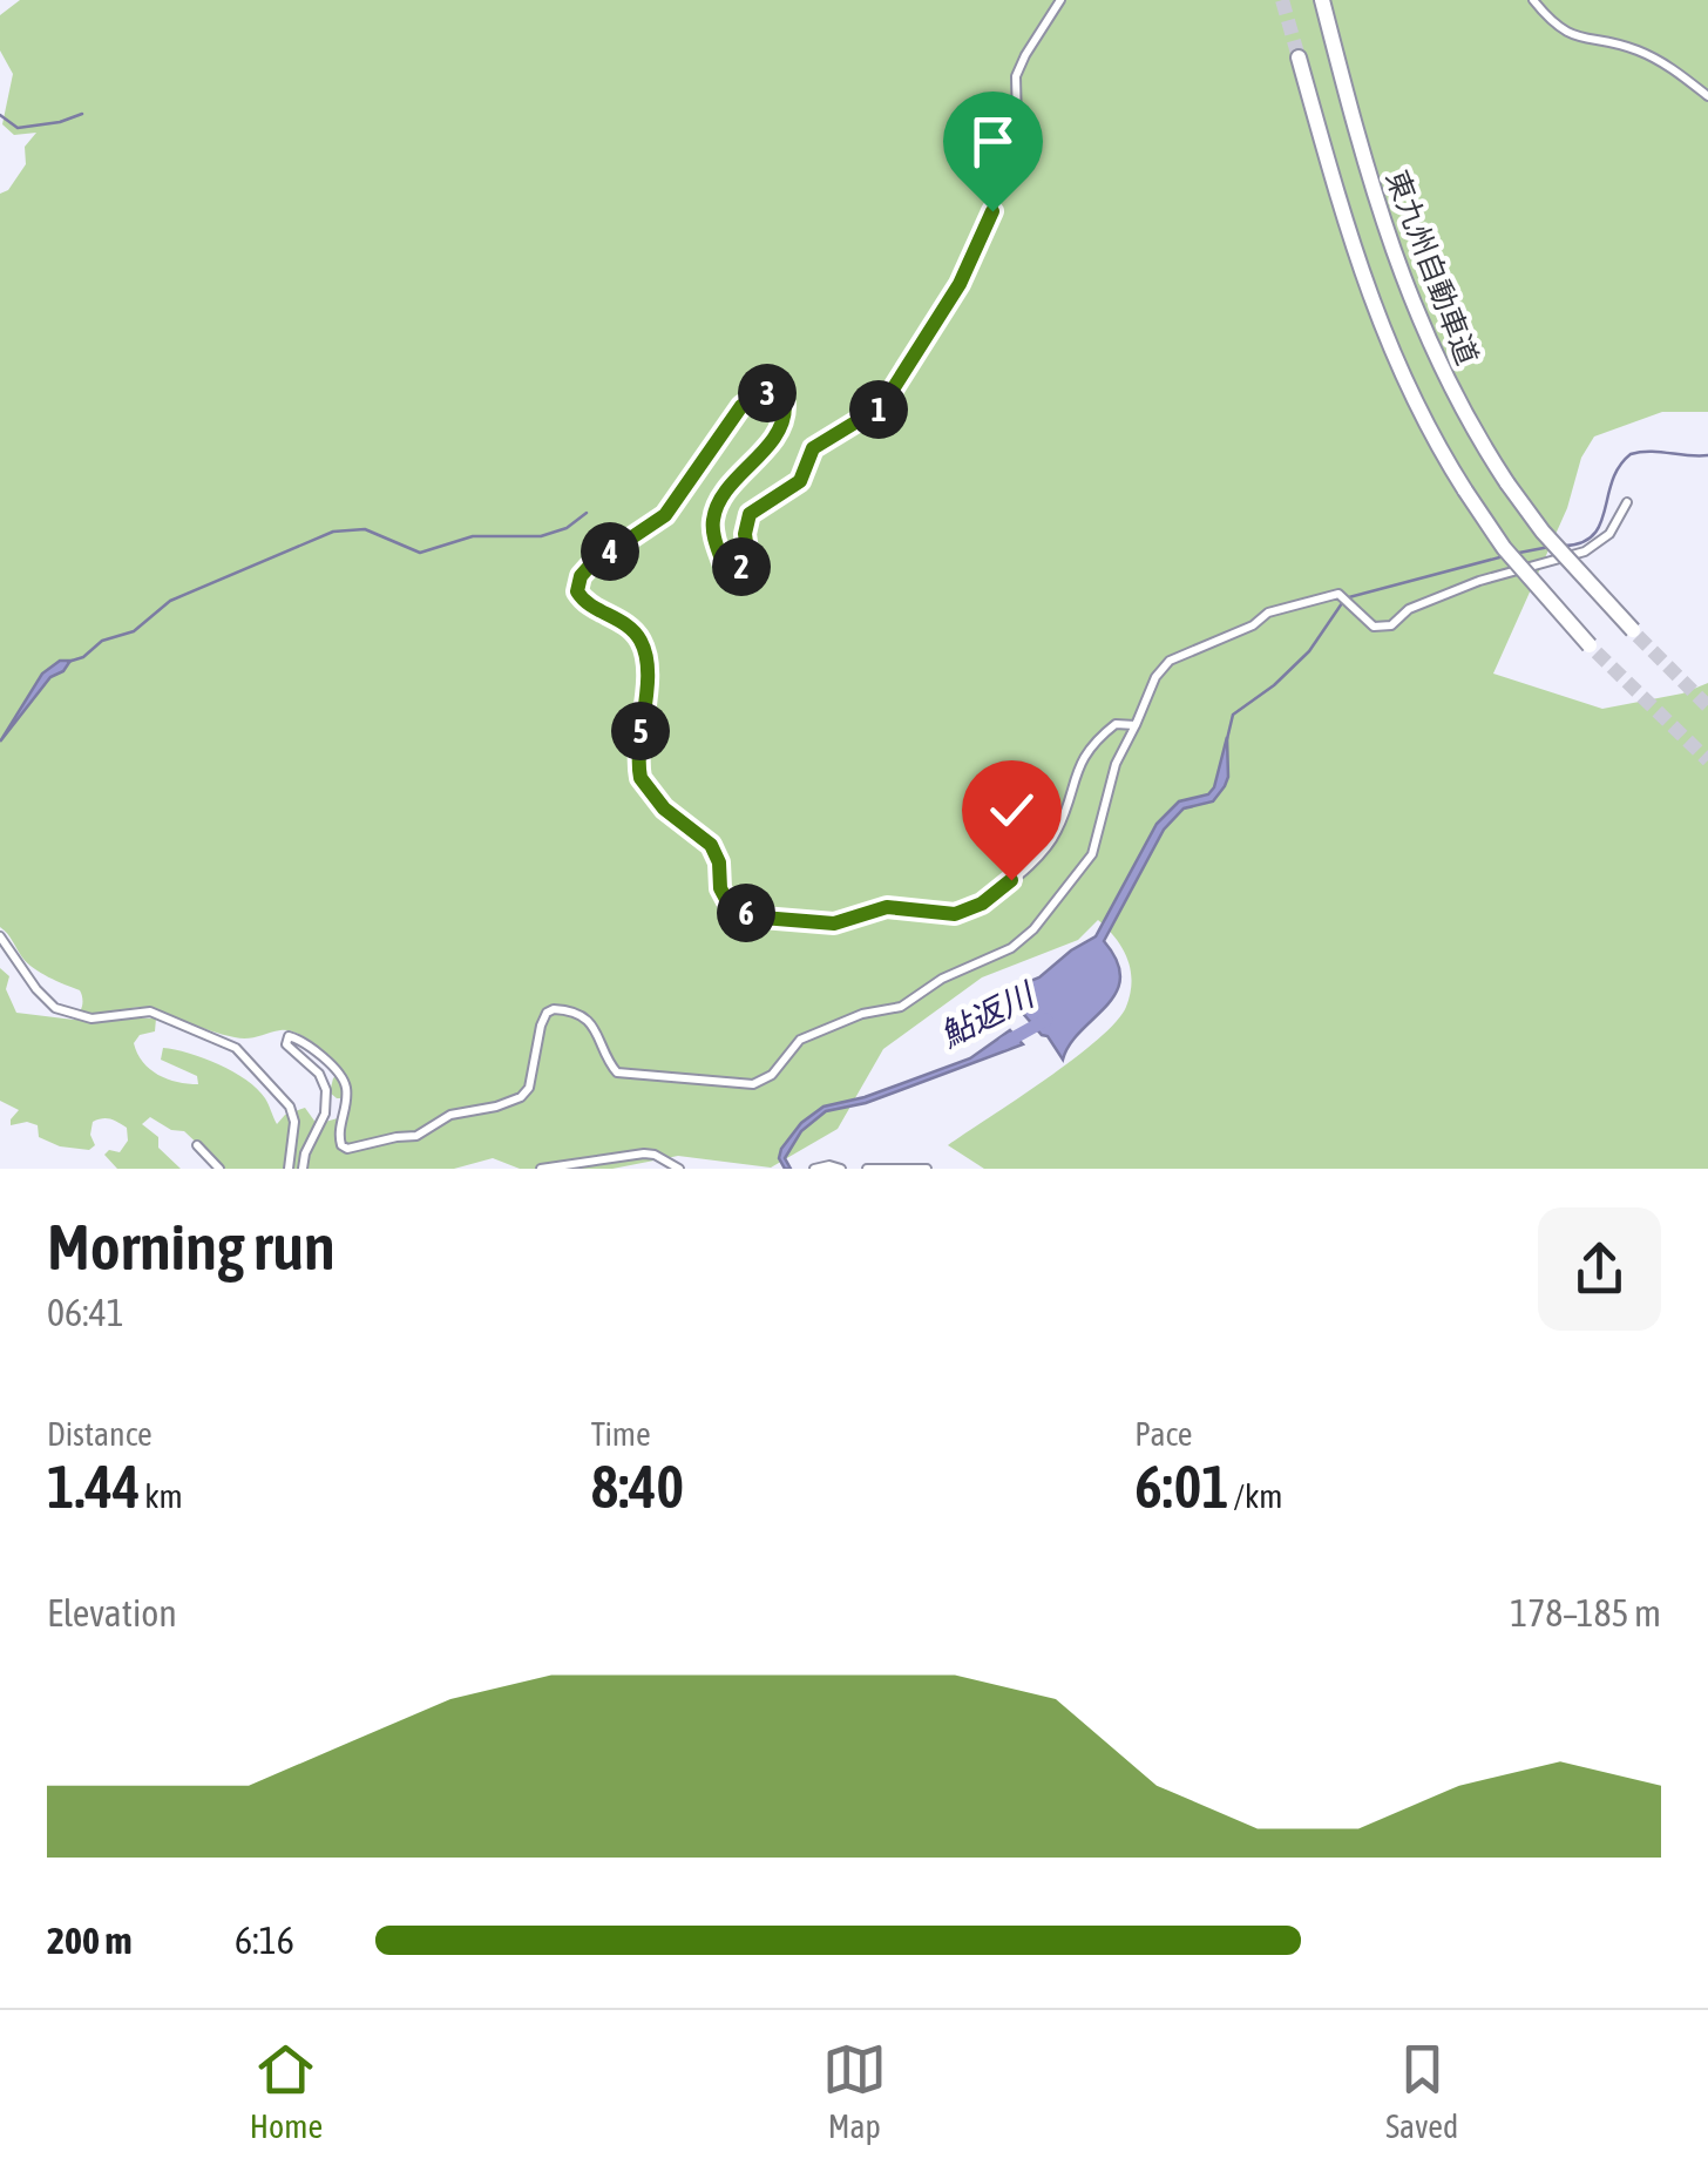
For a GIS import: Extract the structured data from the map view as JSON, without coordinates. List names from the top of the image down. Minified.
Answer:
{"streets":{"highway":["東九州自動車道"]},"water":["鮎返川"],"page":{"pins":["3","1","4","2","5","6"],"heading":["Morning run","06:41"],"stats":[["Distance","1.44 km"],["Time","8:40"],["Pace","6:01 /km"]],"chart":["Elevation","178–185 m"],"list":[{"name":"200 m","note":"6:16"}],"tabs":["Home","Map","Saved"]}}
